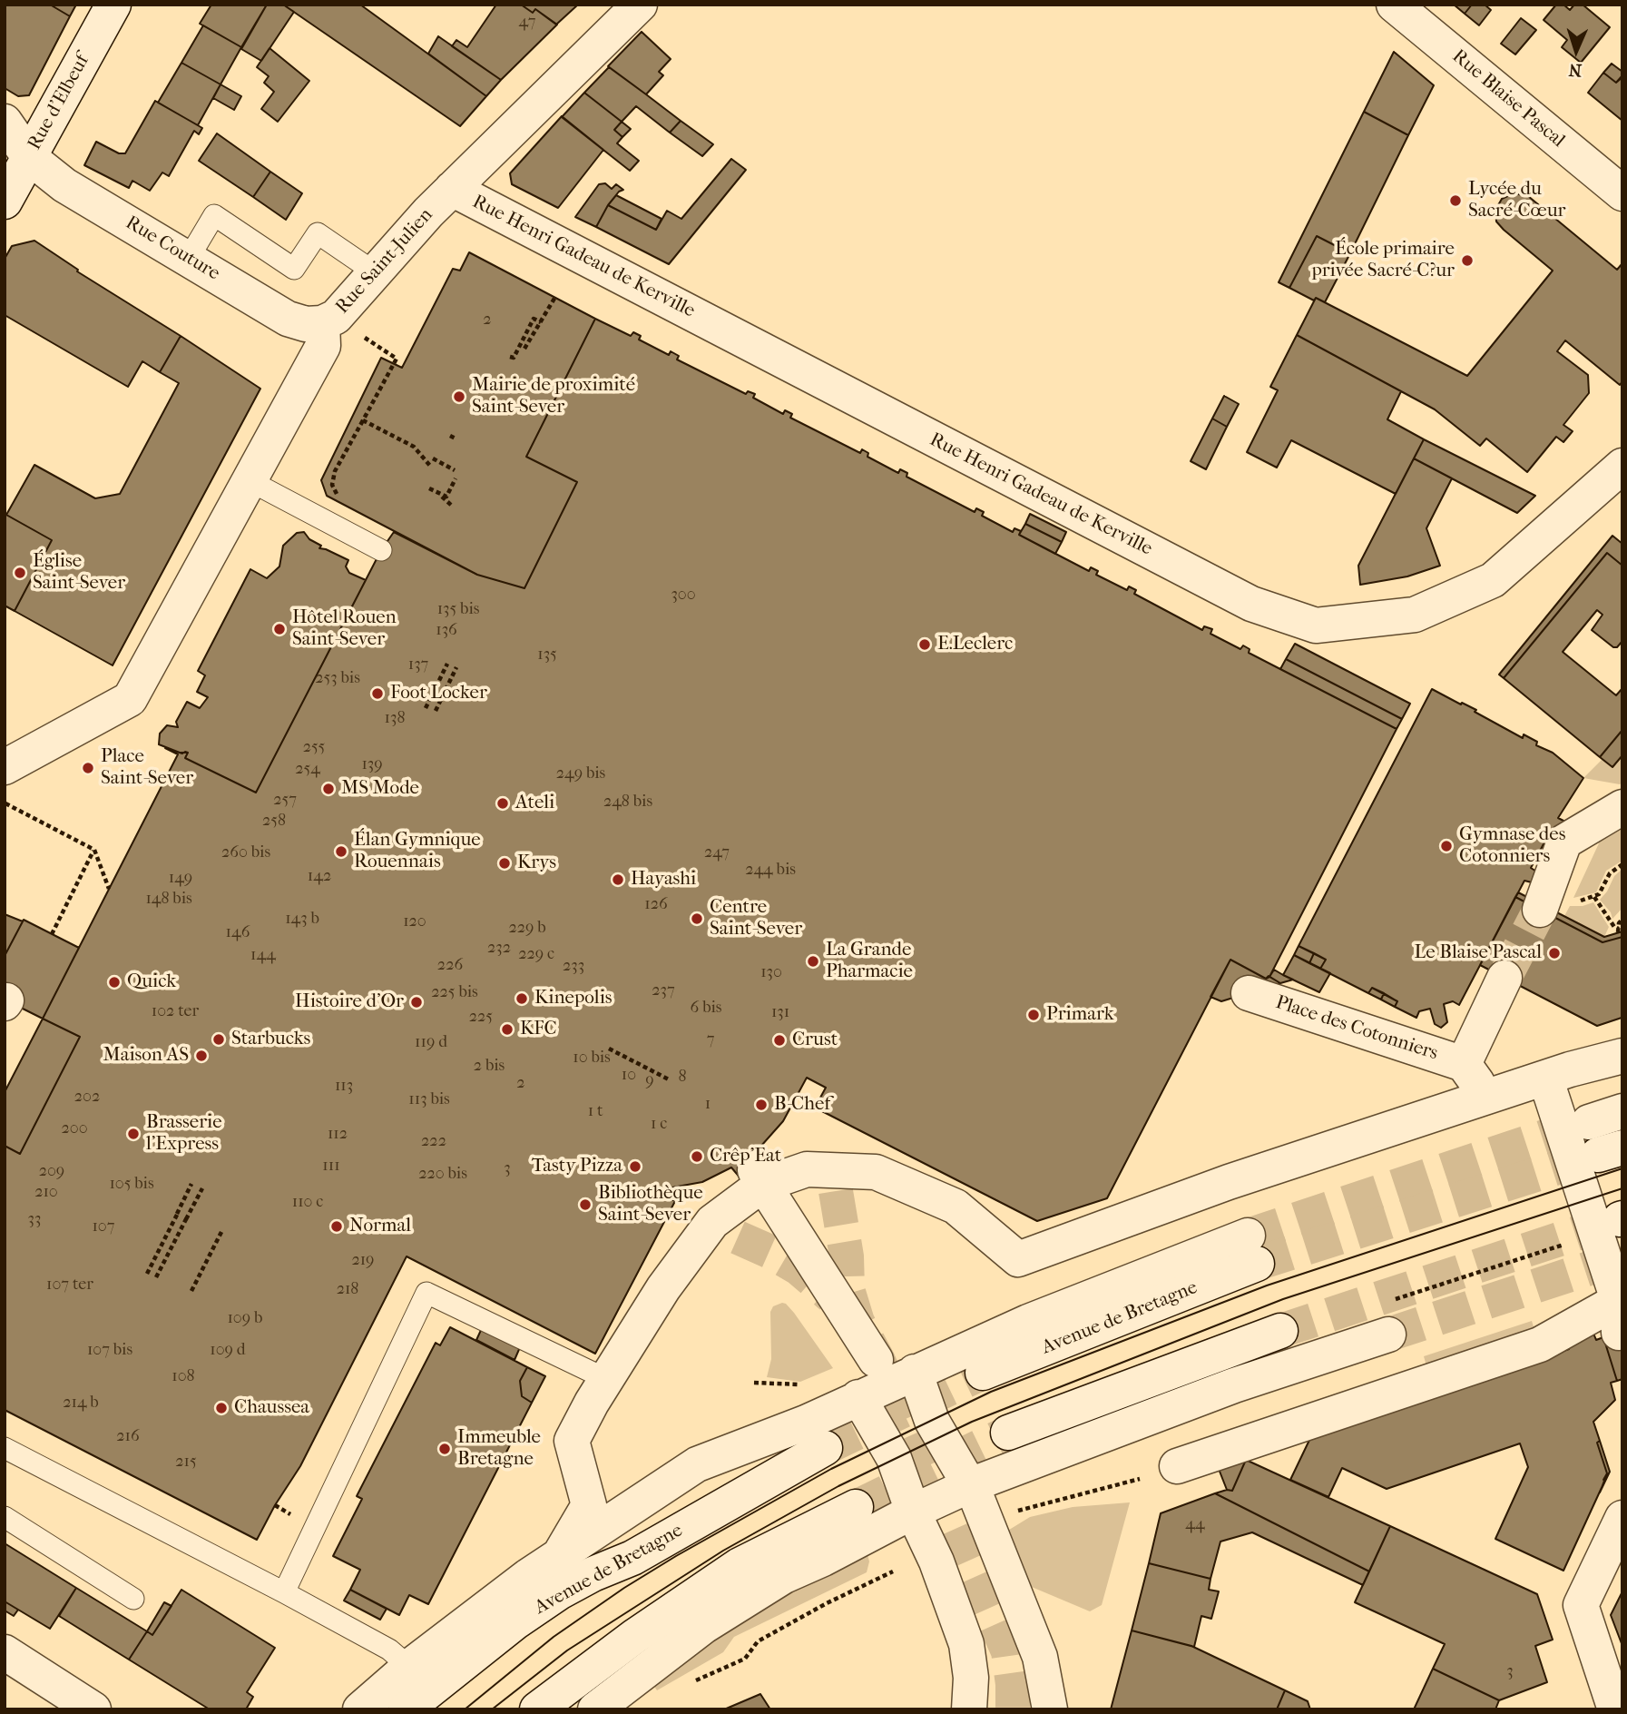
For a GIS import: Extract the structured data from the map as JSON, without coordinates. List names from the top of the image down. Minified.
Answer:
{"streets":{"street":["Rue Blaise Pascal","Rue d'Elbeuf","Rue Couture","Rue Henri Gadeau de Kerville","Rue Saint-Julien","Place des Cotonniers","Avenue de Bretagne"]},"crossings":[["Rue d'Elbeuf","Rue Couture"],["Rue Couture","Rue Saint-Julien"],["Rue Henri Gadeau de Kerville","Rue Saint-Julien"]],"places":["Lycée du Sacré-Cœur","École primaire privée Sacré-C?ur","Mairie de proximité Saint-Sever","Église Saint-Sever","Hôtel Rouen Saint-Sever","E.Leclerc","Foot Locker","Place Saint-Sever","MS Mode","Ateli","Gymnase des Cotonniers","Élan Gymnique Rouennais","Krys","Hayashi","Centre Saint-Sever","Le Blaise Pascal","La Grande Pharmacie","Quick","Kinepolis","Histoire d'Or","Primark","KFC","Starbucks","Crust","Maison AS","B-Chef","Brasserie l’Express","Crêp'Eat","Tasty Pizza","Bibliothèque Saint-Sever","Normal","Chaussea","Immeuble Bretagne"],"house_numbers":["47","2","300","135 bis","136","135","137","253 bis","138","255","139","254","249 bis","257","248 bis","258","260 bis","247","244 bis","142","149","148 bis","126","143 b","120","229 b","146","232","229 c","144","226","233","130","237","225 bis","6 bis","102 ter","131","225","7","119 d","10 bis","2 bis","10","8","9","2","113","202","113 bis","1","1 t","1 c","200","112","222","111","3","209","220 bis","105 bis","210","110 c","33","107","219","107 ter","218","109 b","107 bis","109 d","108","214 b","216","215","44","3"],"north":"bottom"}
